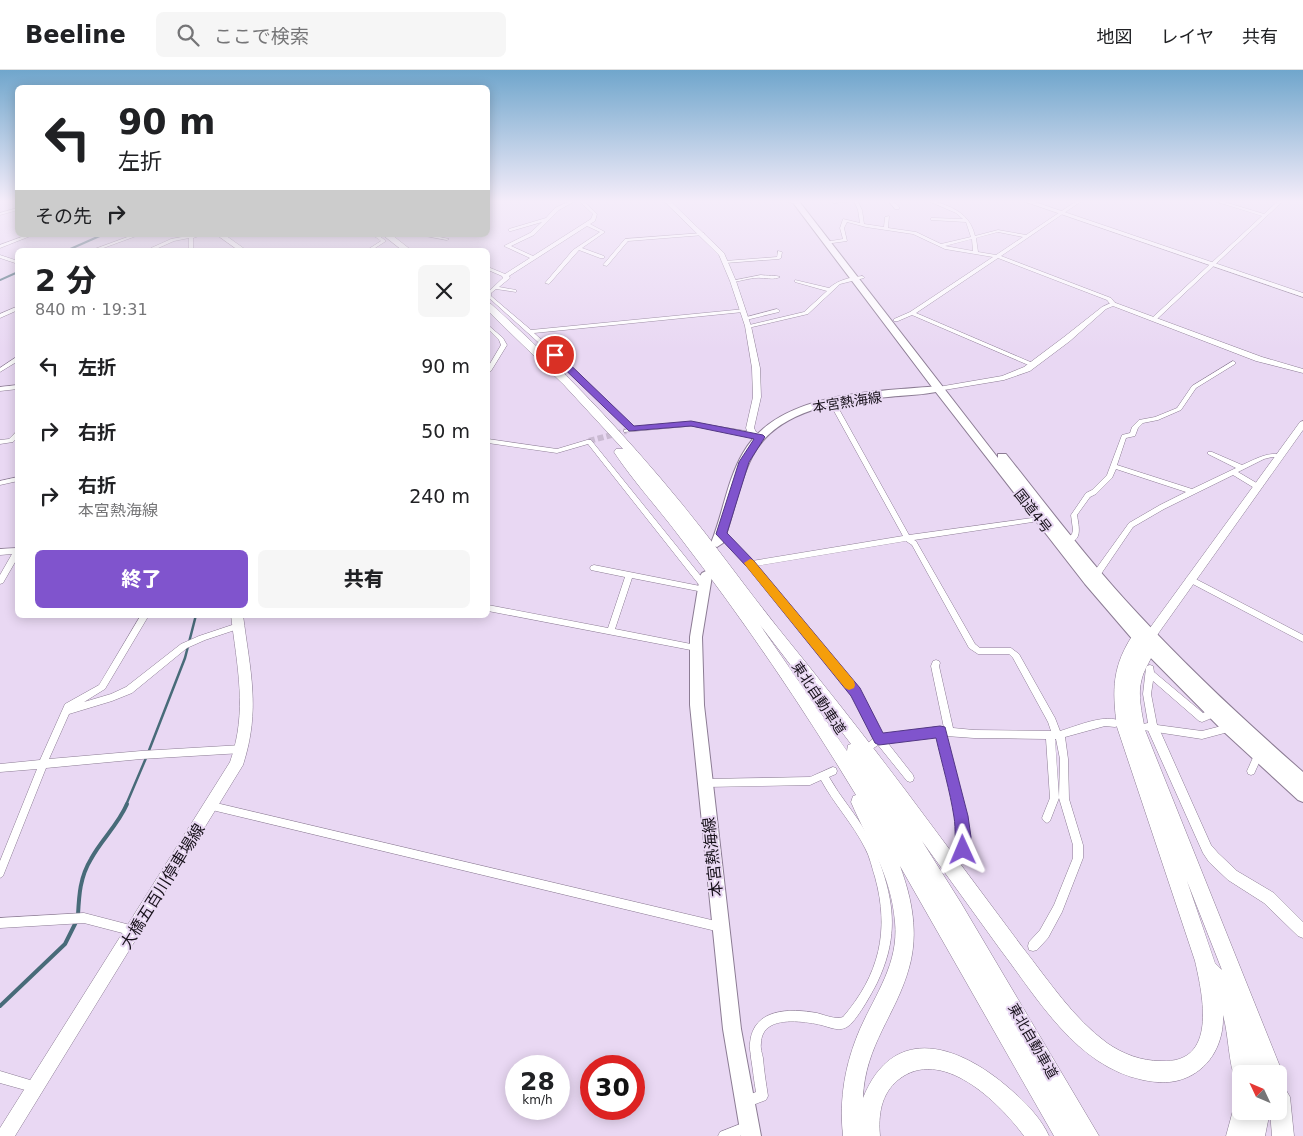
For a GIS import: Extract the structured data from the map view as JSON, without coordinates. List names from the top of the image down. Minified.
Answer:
{"streets":{"highway":["東北自動車道"],"main road":["本宮熱海線","国道4号","大橋五百川停車場線"]},"crossings":[["本宮熱海線","国道4号"]],"north":"top left","page":{"header":"Beeline","search":"ここで検索","nav":["地図","レイヤ","共有"],"turn":["90 m","左折"],"then":"その先","heading":["2 分","840 m · 19:31"],"list":[{"name":"左折","value":"90 m"},{"name":"右折","value":"50 m"},{"name":"右折","note":"本宮熱海線","value":"240 m"}],"buttons":["終了","共有"],"speed":"28 km/h","limit":"30"}}
